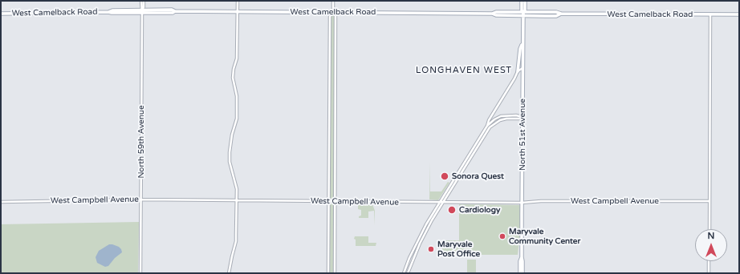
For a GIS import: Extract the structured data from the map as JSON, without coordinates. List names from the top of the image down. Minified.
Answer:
{"streets":{"main road":["West Camelback Road","North 51st Avenue"],"street":["North 59th Avenue","West Campbell Avenue"]},"crossings":[["West Camelback Road","North 51st Avenue"],["West Camelback Road","North 59th Avenue"],["North 51st Avenue","West Campbell Avenue"],["North 59th Avenue","West Campbell Avenue"]],"districts":["LONGHAVEN WEST"],"places":["Sonora Quest","Cardiology","Maryvale Community Center","Maryvale Post Office"],"north":"top"}
